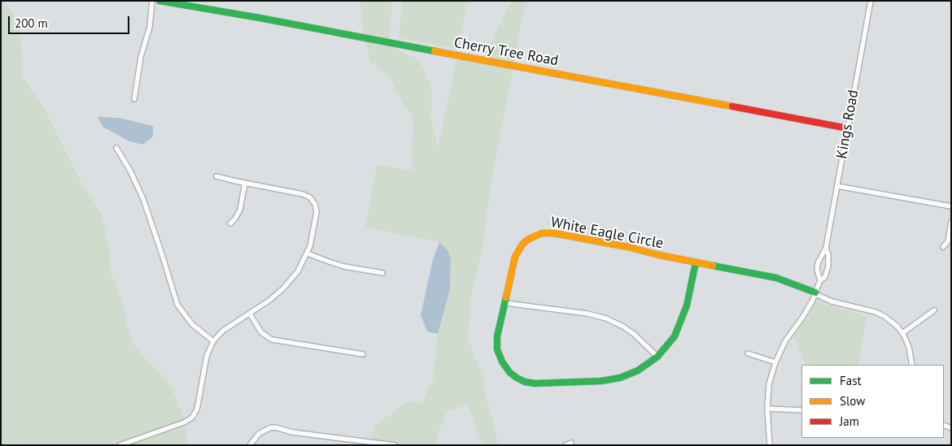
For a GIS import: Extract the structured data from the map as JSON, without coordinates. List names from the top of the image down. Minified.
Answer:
{"streets":{"street":["Cherry Tree Road","Kings Road","White Eagle Circle"]},"crossings":[["Cherry Tree Road","Kings Road"]],"legend":["Fast","Slow","Jam"],"scale_bar":"200 m"}
